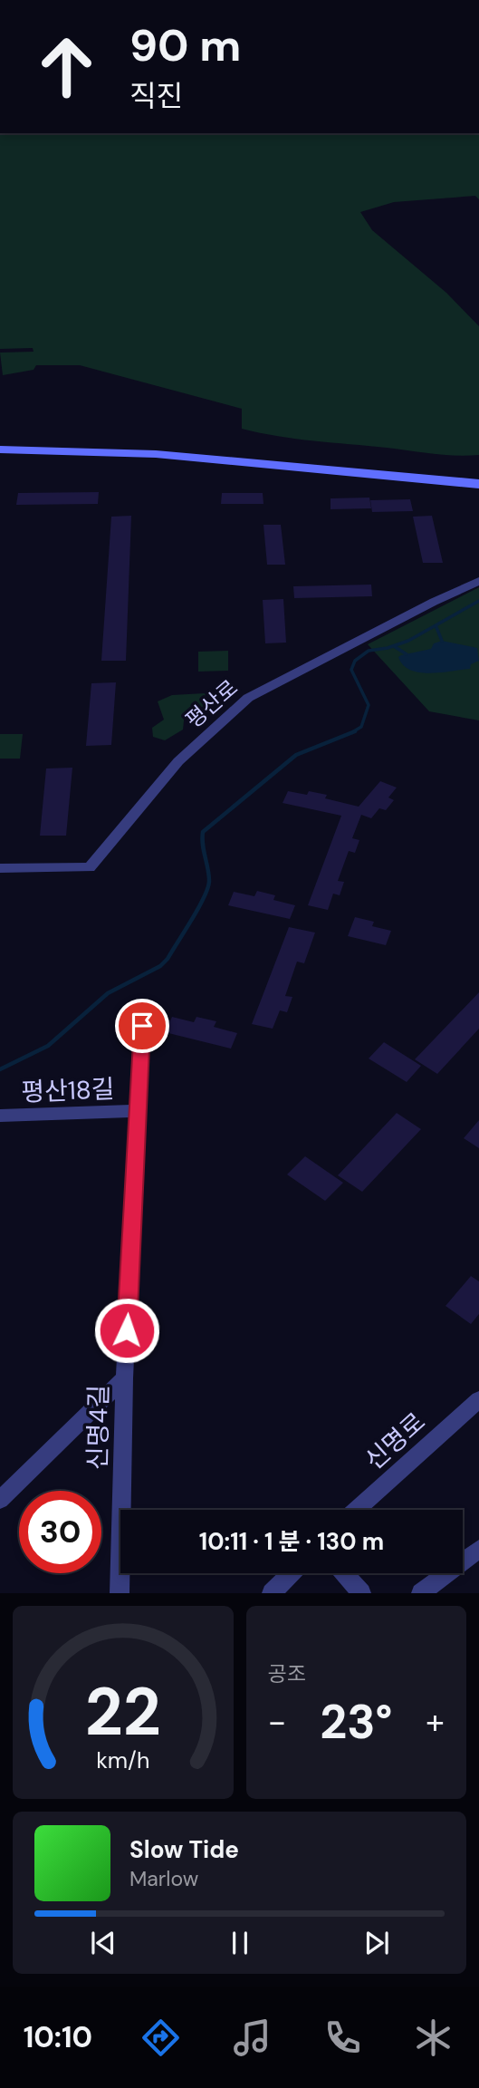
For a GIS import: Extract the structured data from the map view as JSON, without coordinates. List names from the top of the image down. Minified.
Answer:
{"streets":{"street":["평산로","평산18길","신명4길","신명로"]},"crossings":[["평산18길","신명4길"]],"page":{"turn":["90 m","직진"],"limit":"30","trip":"10:11 · 1 분 · 130 m","tile":"공조","heat":["−","23°","+"],"song":["Slow Tide","Marlow"],"tabs":"10:10","gauge":["22","km/h"]}}
